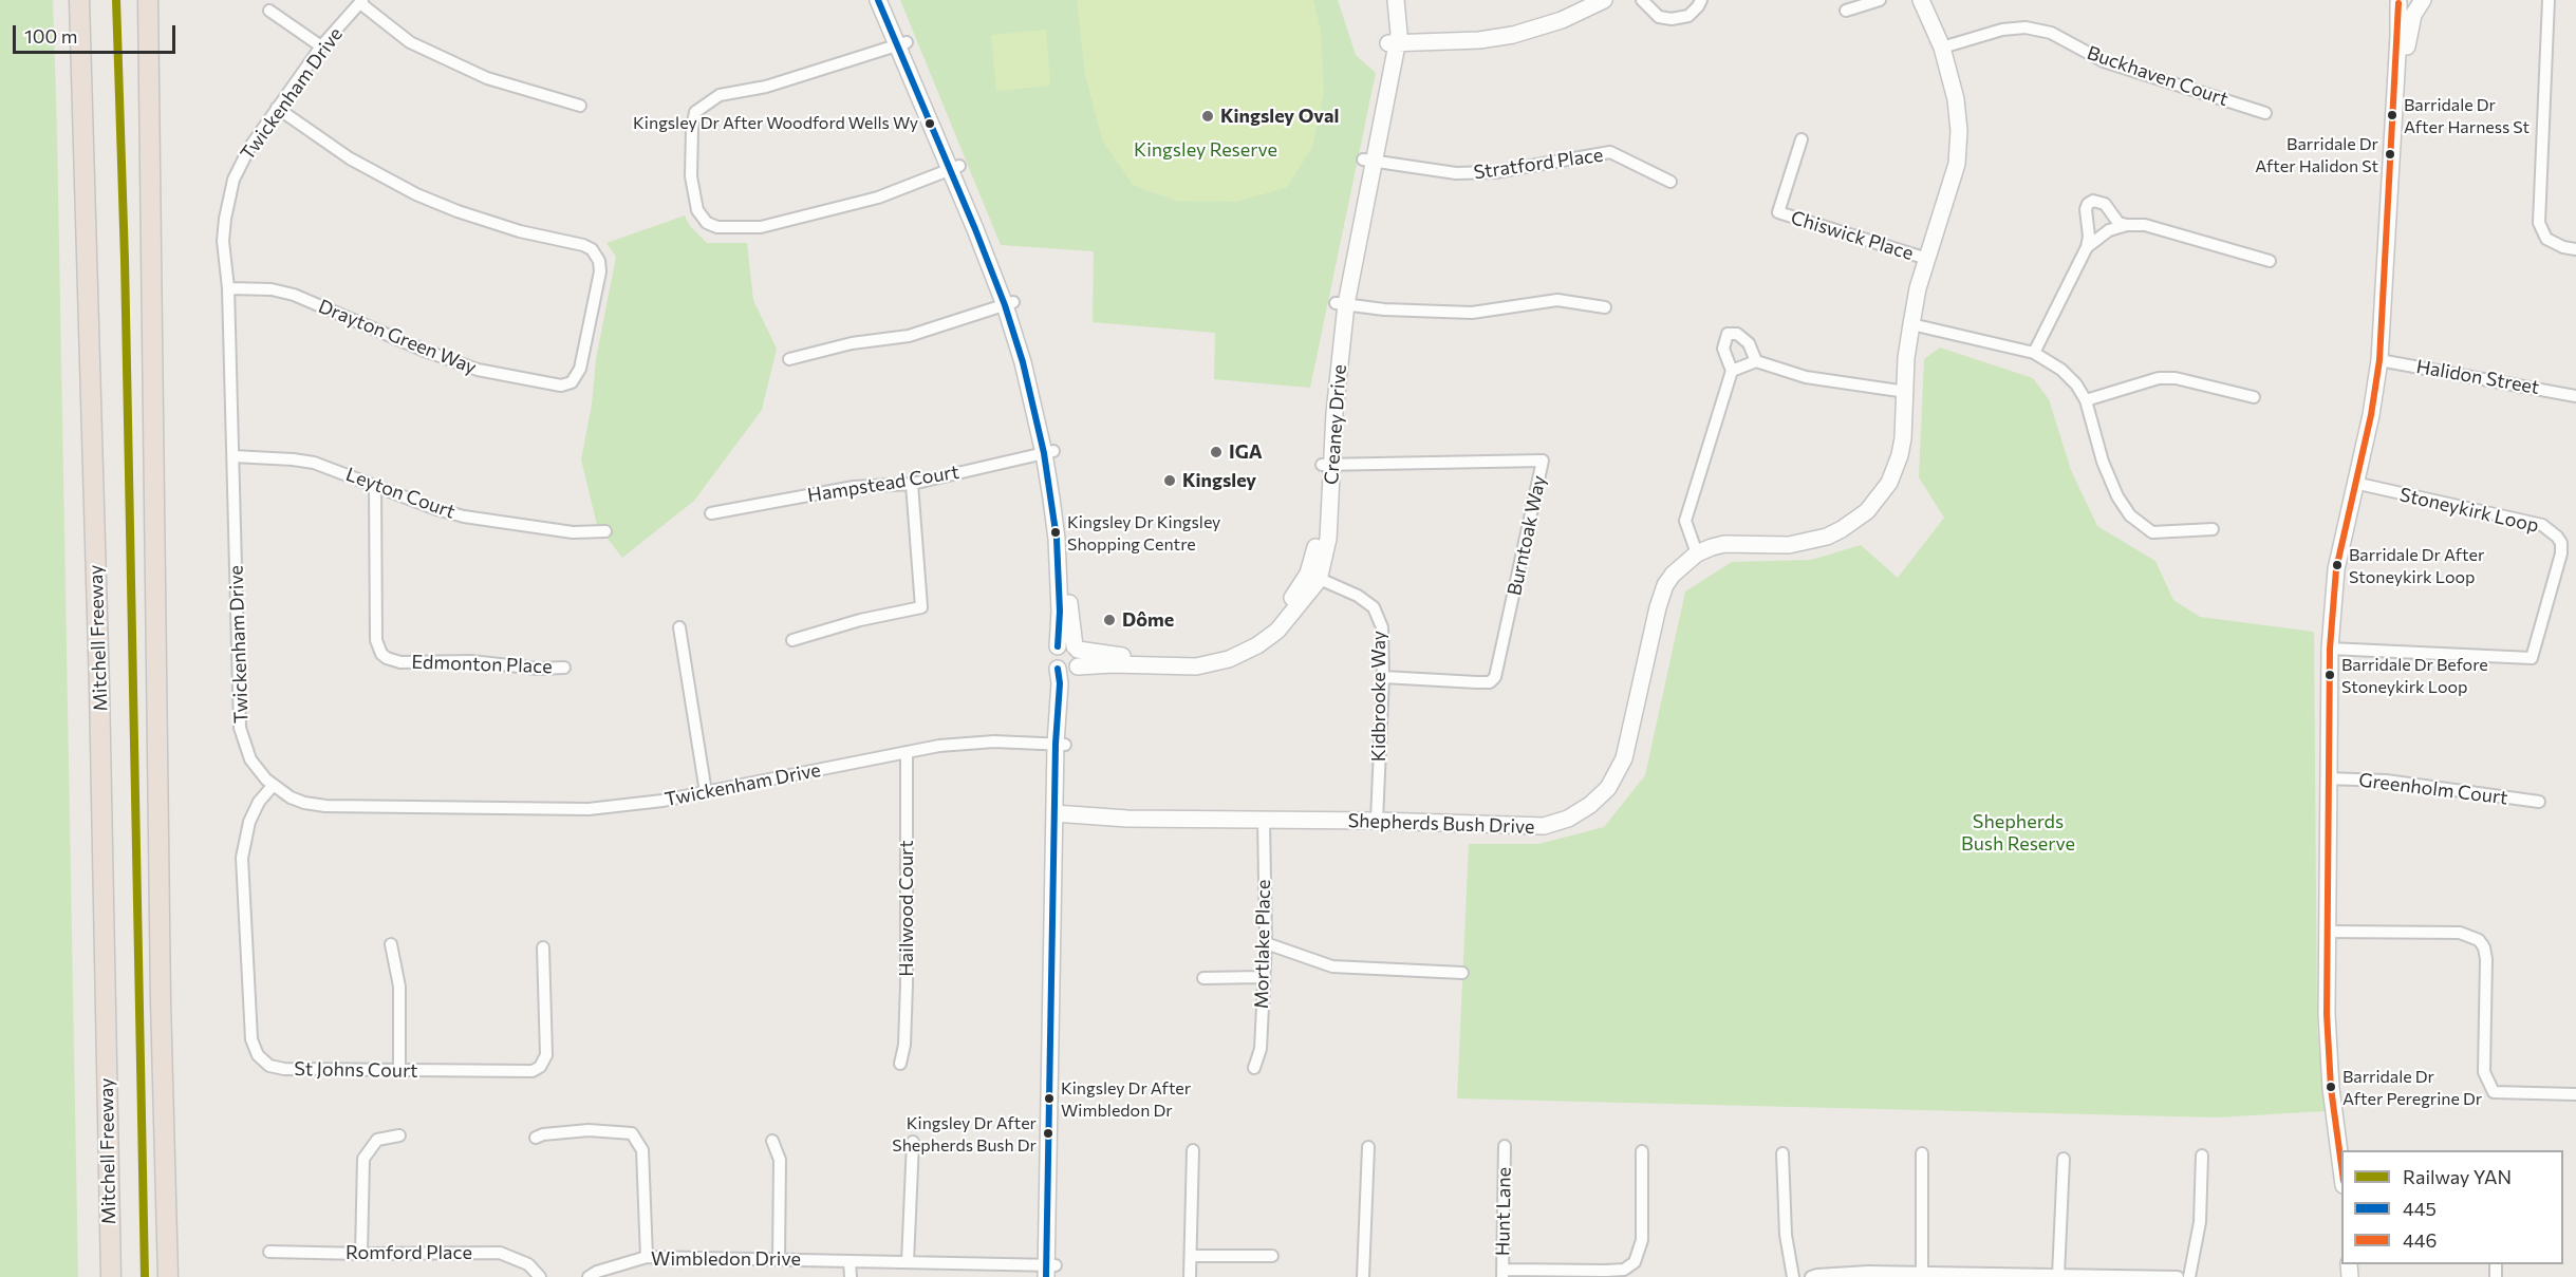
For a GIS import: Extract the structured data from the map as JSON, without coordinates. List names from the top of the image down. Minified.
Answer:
{"streets":{"highway":["Mitchell Freeway"],"street":["Buckhaven Court","Twickenham Drive","Stratford Place","Chiswick Place","Drayton Green Way","Halidon Street","Creaney Drive","Hampstead Court","Leyton Court","Stoneykirk Loop","Burntoak Way","Edmonton Place","Kidbrooke Way","Greenholm Court","Shepherds Bush Drive","Hailwood Court","Mortlake Place","St Johns Court","Hunt Lane","Romford Place","Wimbledon Drive"]},"crossings":[["Buckhaven Court","Shepherds Bush Drive"],["Twickenham Drive","Drayton Green Way"],["Twickenham Drive","Leyton Court"],["Twickenham Drive","Hailwood Court"],["Twickenham Drive","St Johns Court"],["Stratford Place","Creaney Drive"],["Chiswick Place","Shepherds Bush Drive"],["Creaney Drive","Burntoak Way"],["Creaney Drive","Kidbrooke Way"],["Leyton Court","Edmonton Place"],["Burntoak Way","Kidbrooke Way"],["Kidbrooke Way","Shepherds Bush Drive"],["Shepherds Bush Drive","Mortlake Place"]],"parks":["Kingsley Reserve","Shepherds Bush Reserve"],"places":["Barridale Dr After Harness St","Kingsley Oval","Kingsley Dr After Woodford Wells Wy","Barridale Dr After Halidon St","IGA","Kingsley","Kingsley Dr Kingsley Shopping Centre","Barridale Dr After Stoneykirk Loop","Dôme","Barridale Dr Before Stoneykirk Loop","Barridale Dr After Peregrine Dr","Kingsley Dr After Wimbledon Dr","Kingsley Dr After Shepherds Bush Dr"],"lines":["rail line YAN","transit line 445","transit line 446"],"legend":["Railway YAN","445","446"],"scale_bar":"100 m"}
